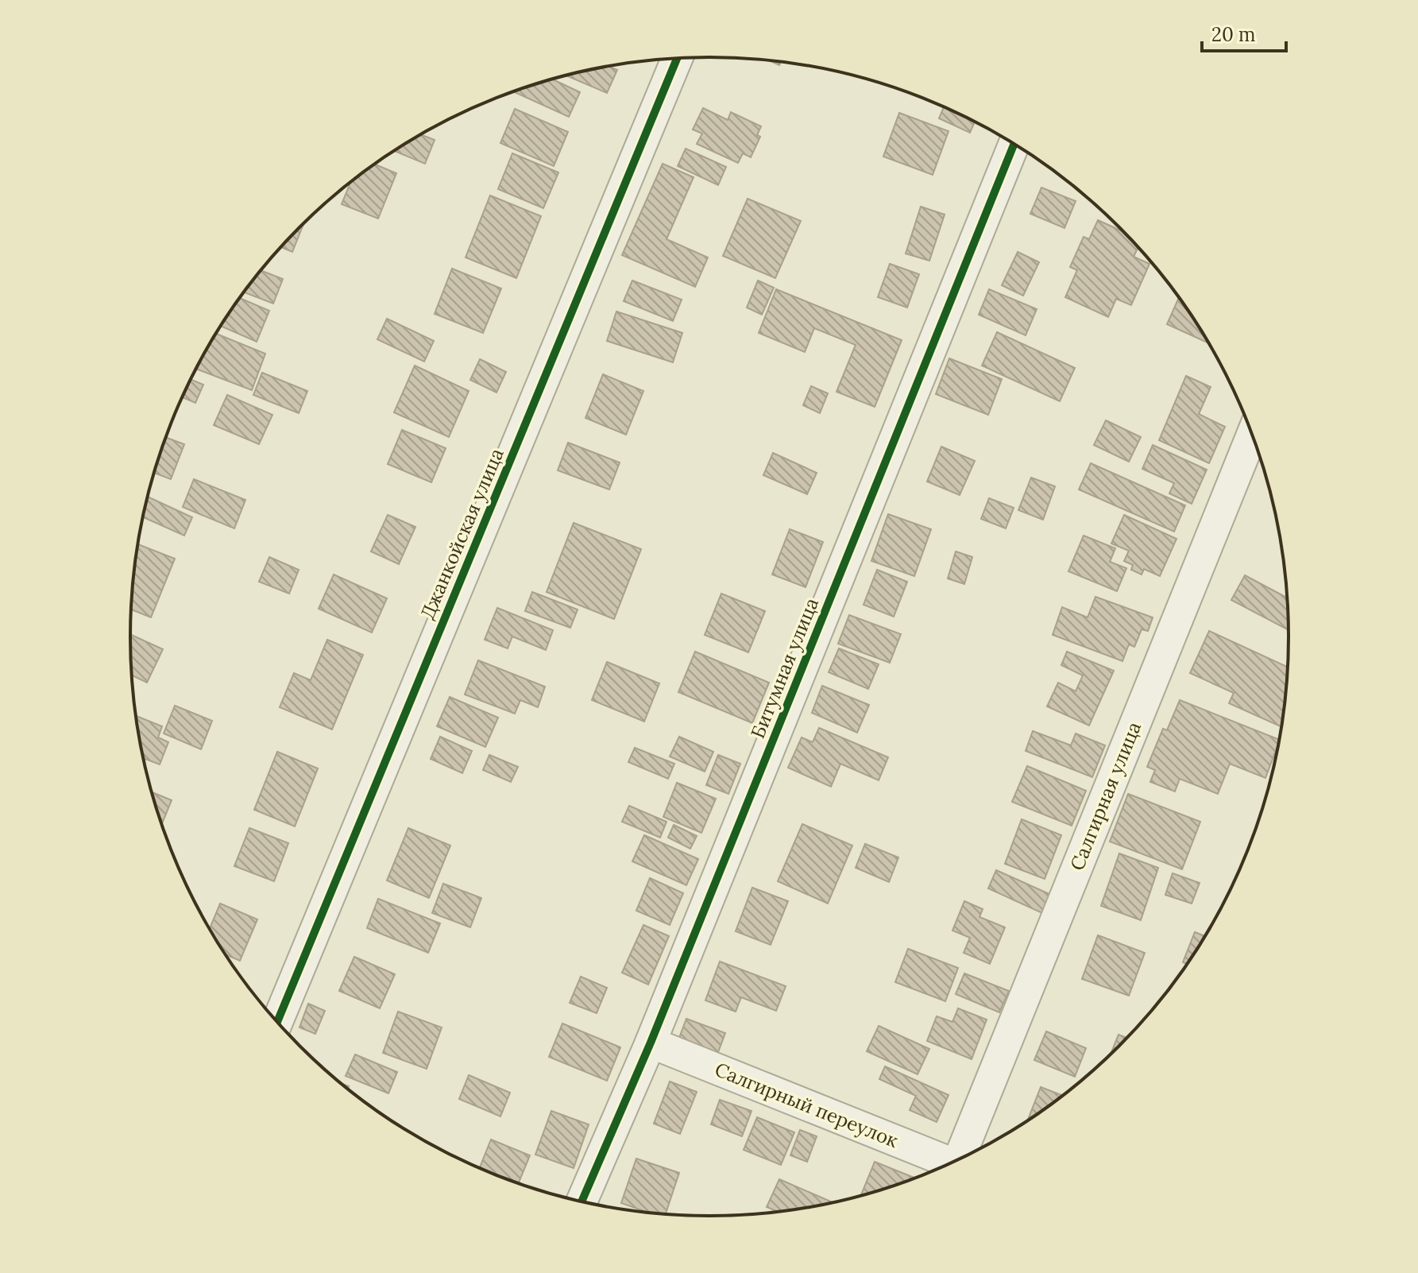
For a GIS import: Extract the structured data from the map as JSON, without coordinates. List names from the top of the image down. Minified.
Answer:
{"streets":{"street":["Джанкойская улица","Битумная улица","Салгирная улица","Салгирный переулок"]},"crossings":[["Битумная улица","Салгирный переулок"]],"scale_bar":"20 m"}
